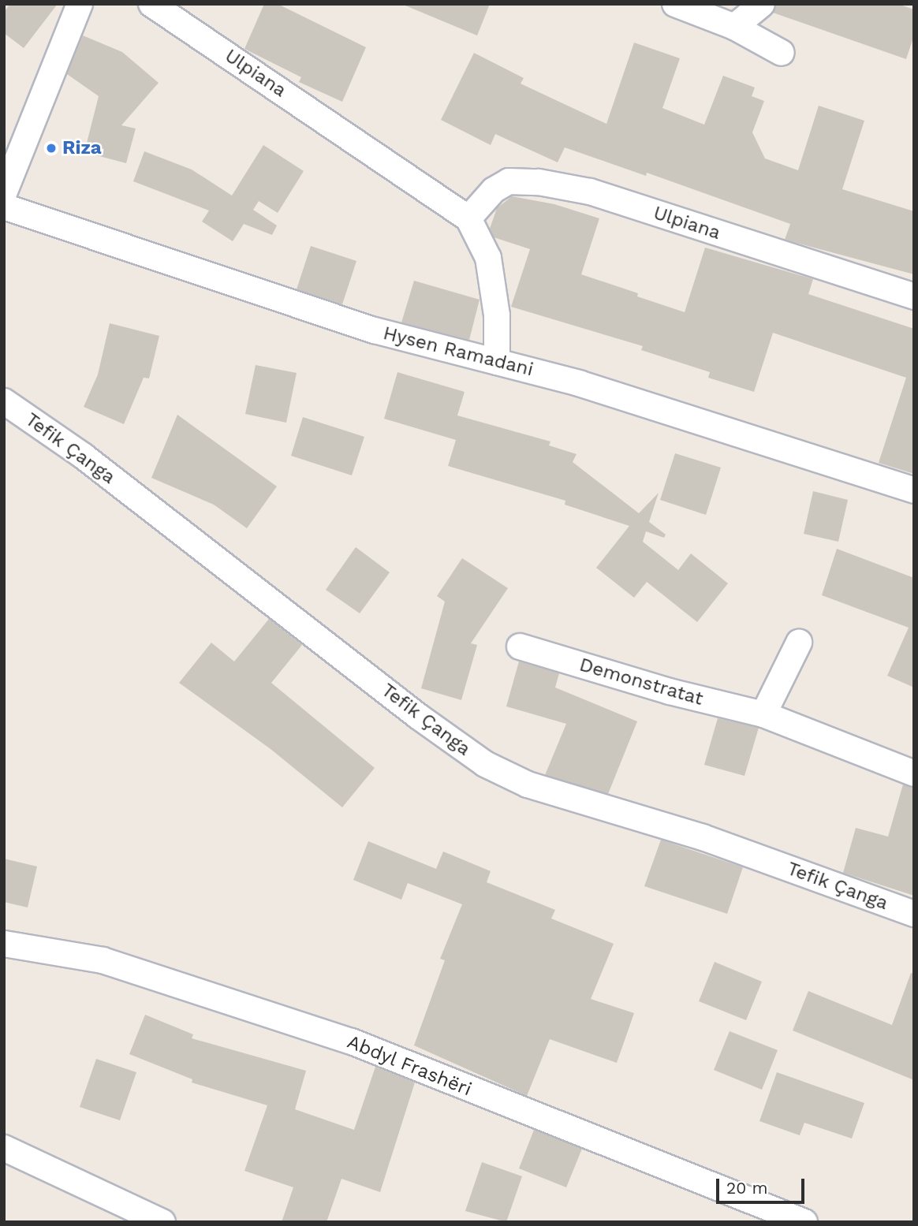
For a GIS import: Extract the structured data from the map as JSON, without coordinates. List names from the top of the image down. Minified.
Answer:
{"streets":{"street":["Ulpiana","Hysen Ramadani","Tefik Çanga","Demonstratat","Abdyl Frashëri"]},"crossings":[["Ulpiana","Hysen Ramadani"]],"places":["Riza"],"scale_bar":"20 m"}
